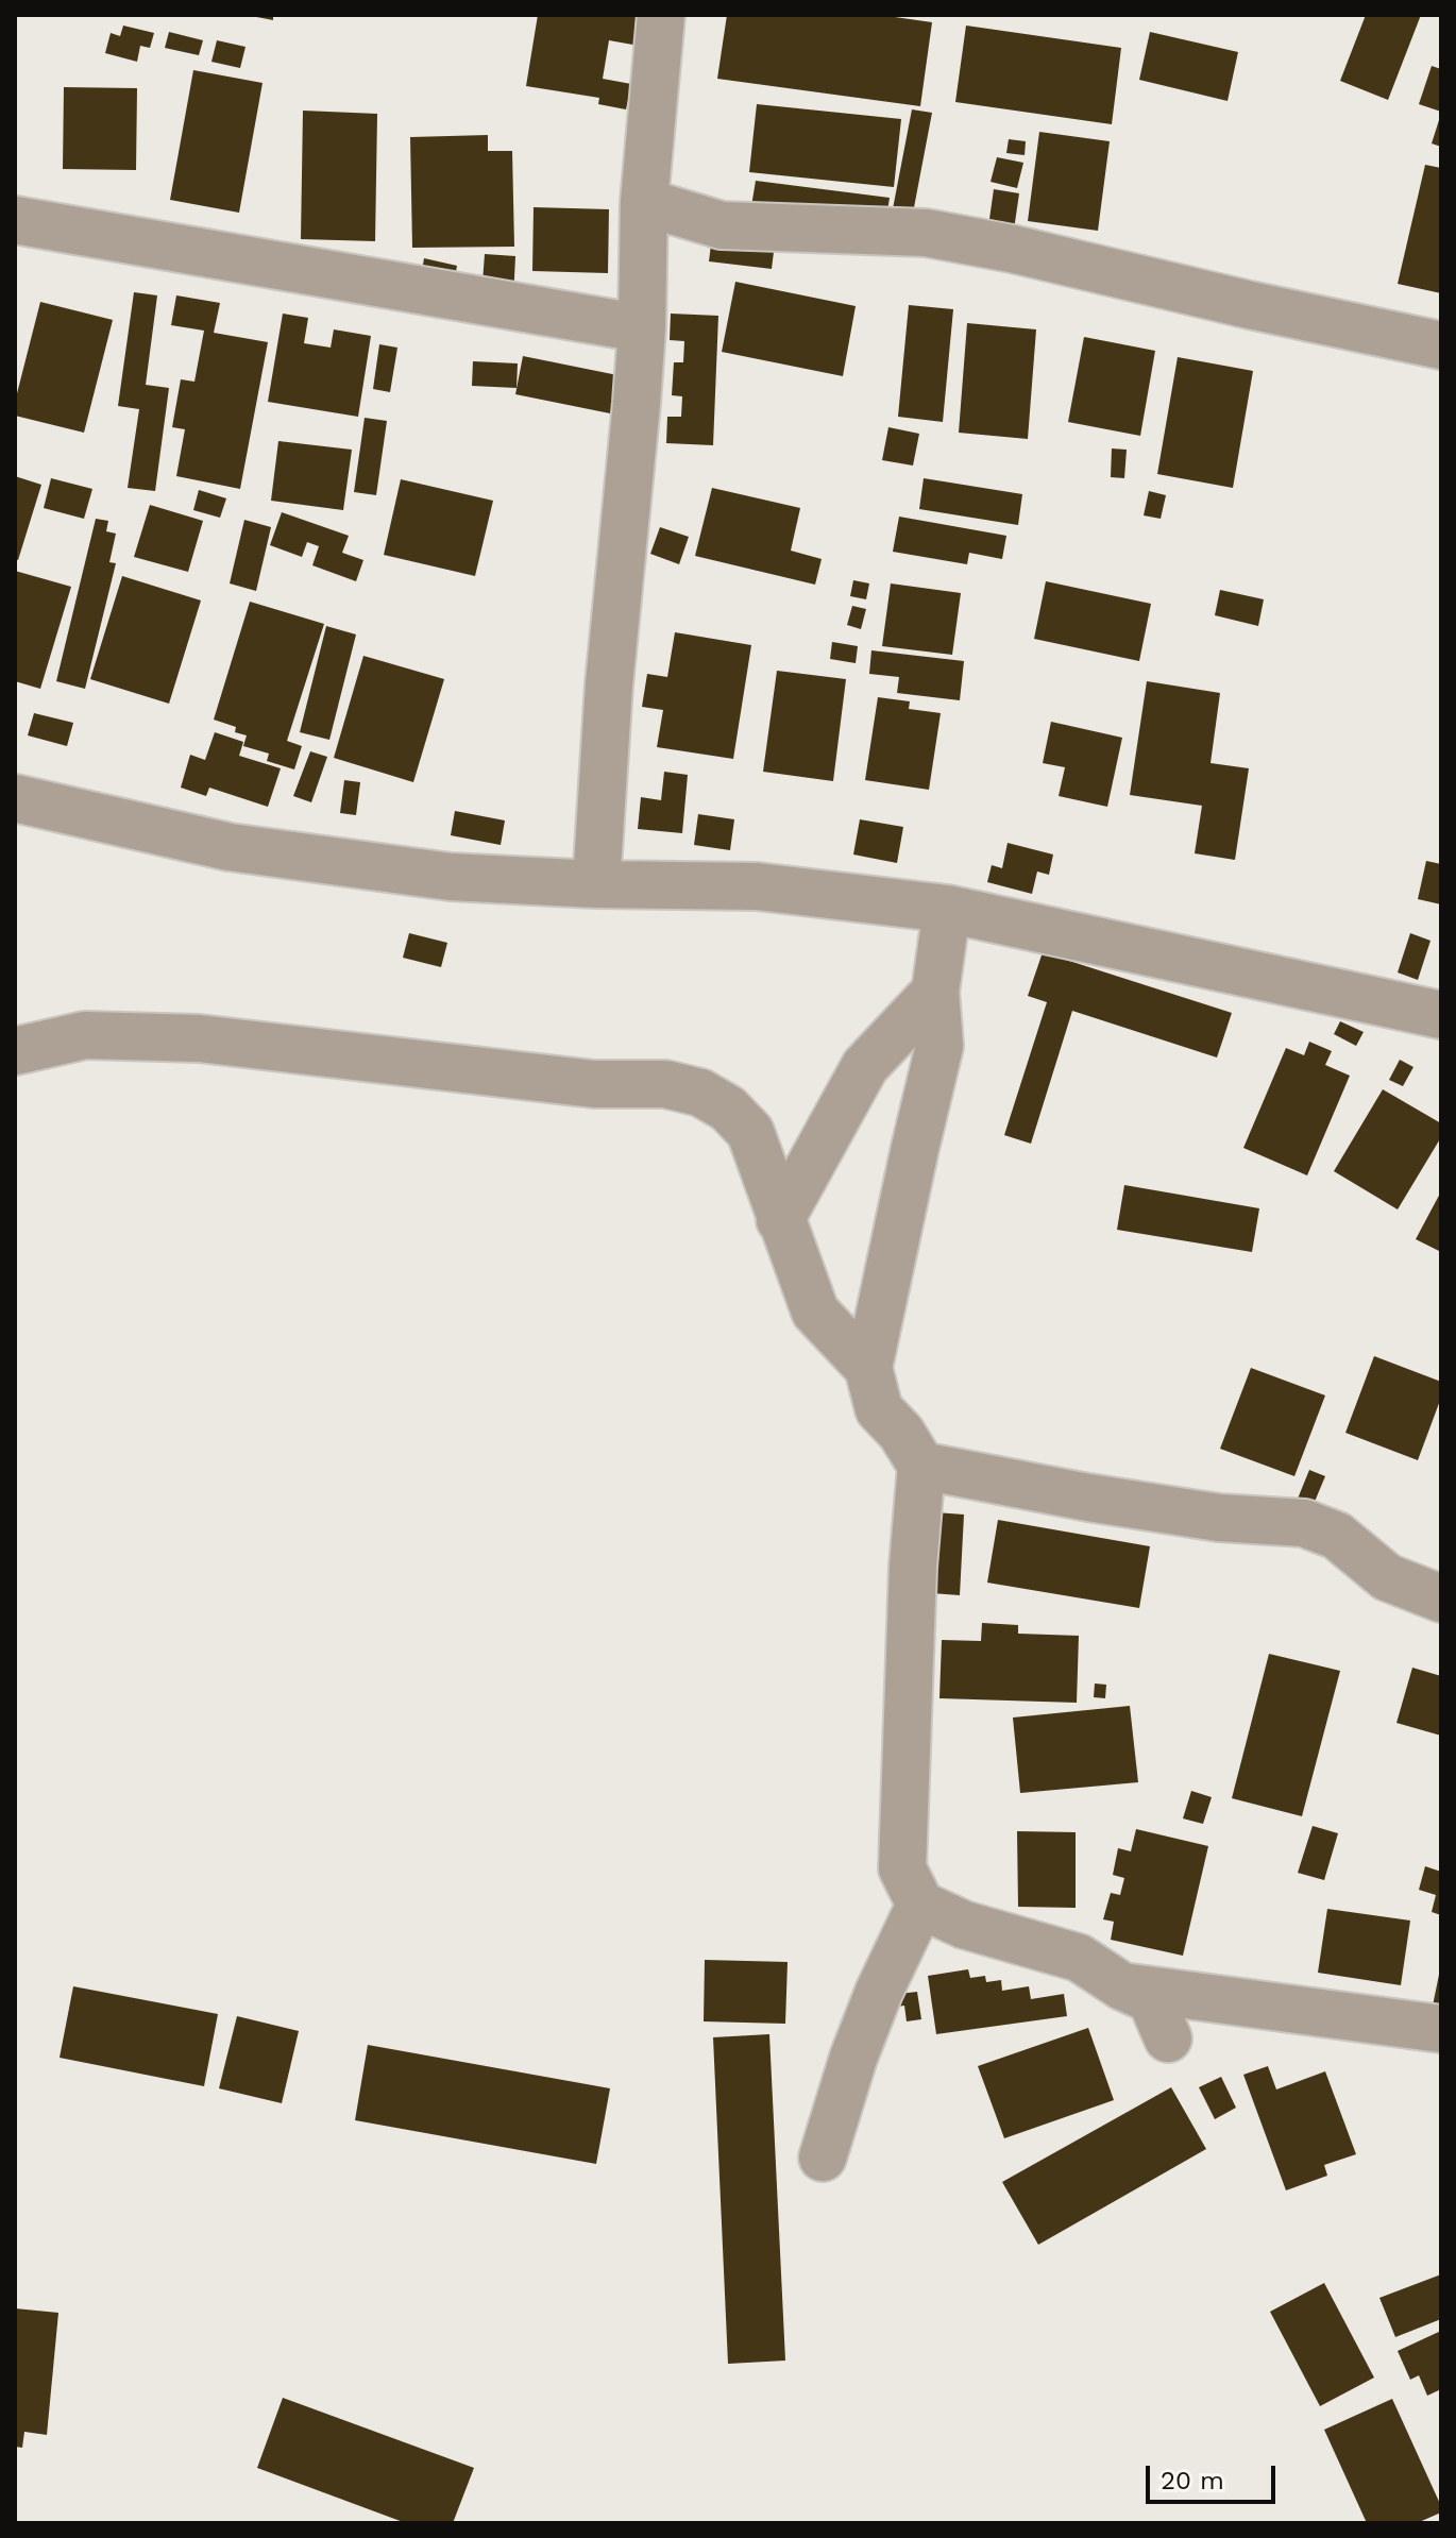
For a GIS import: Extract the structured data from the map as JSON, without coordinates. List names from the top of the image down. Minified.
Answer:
{"scale_bar":"20 m"}
